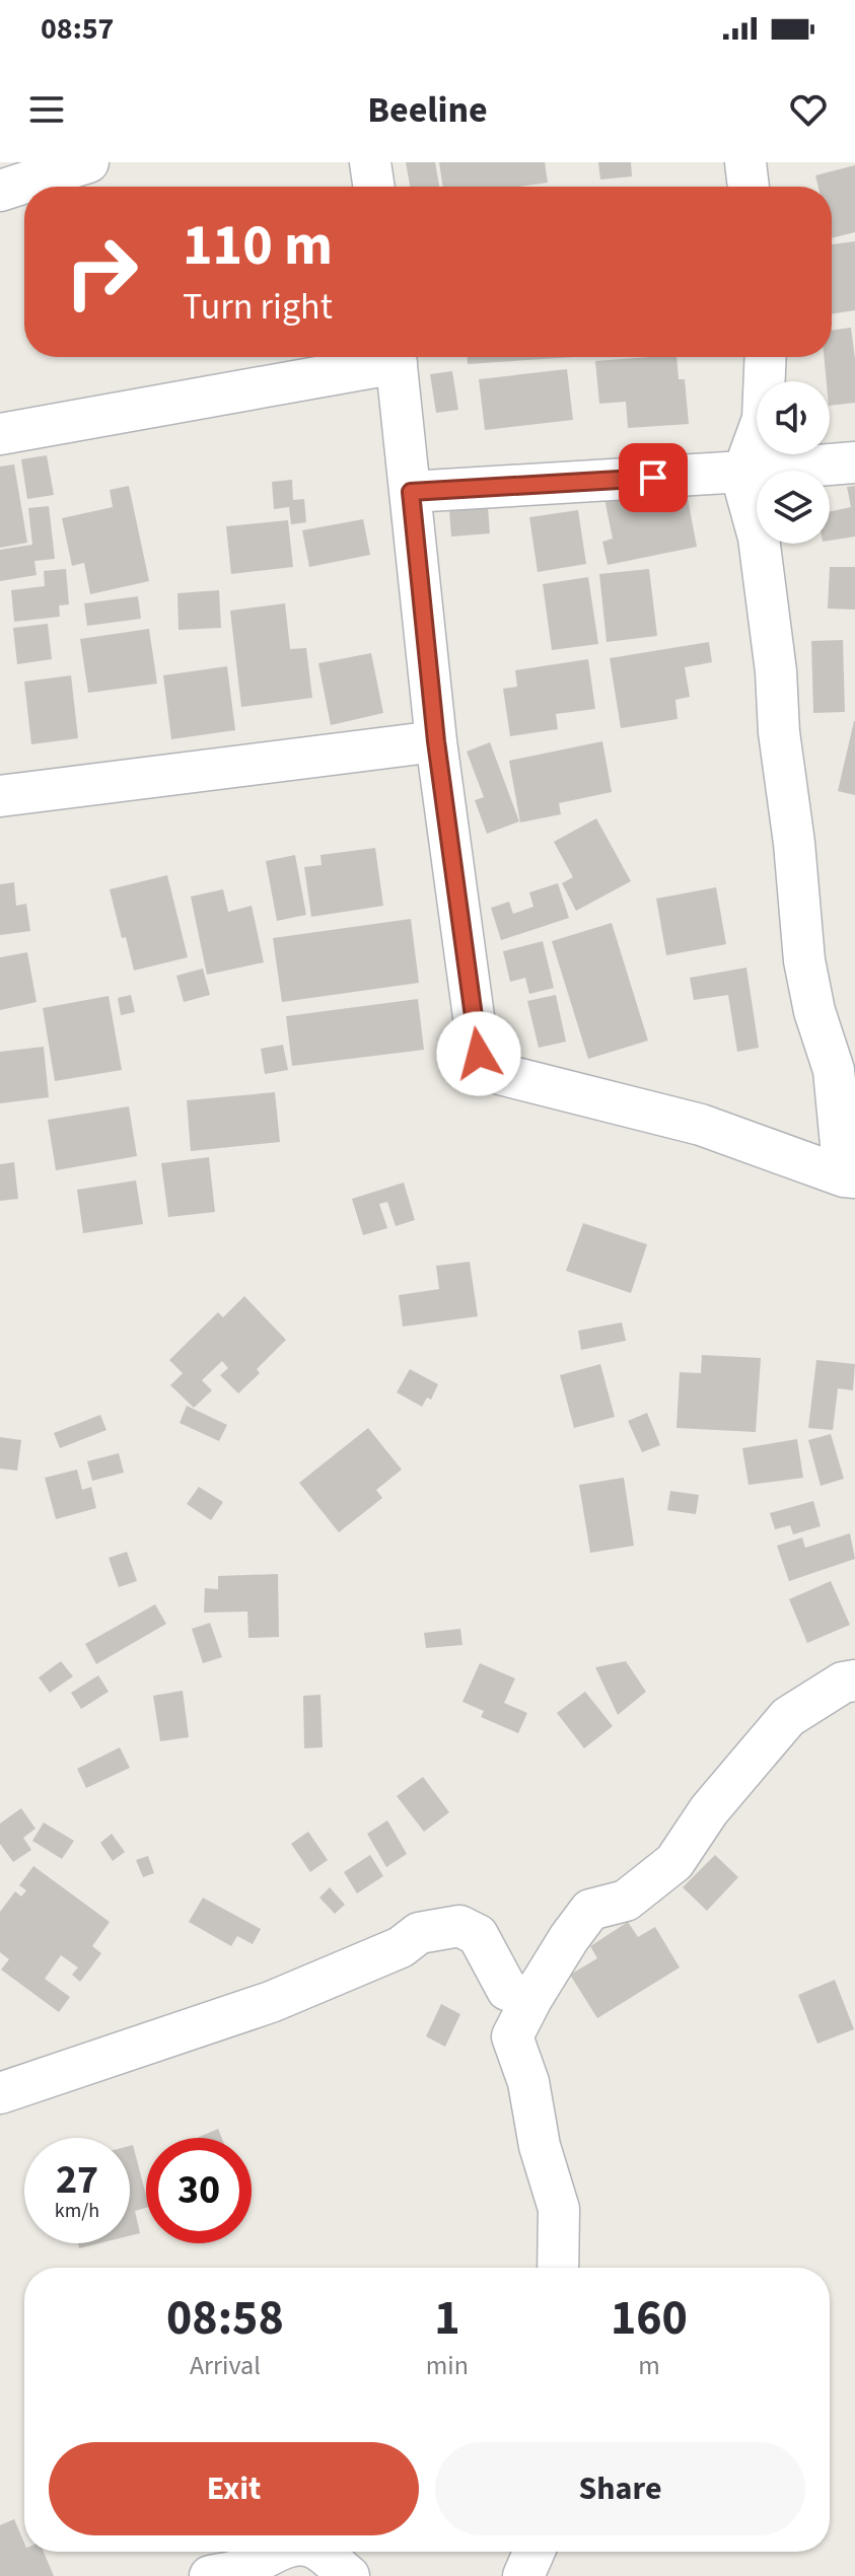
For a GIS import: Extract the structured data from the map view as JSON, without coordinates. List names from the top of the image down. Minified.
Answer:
{"page":{"status":"08:57","header":"Beeline","turn":["110 m","Turn right"],"speed":"27 km/h","limit":"30","eta":["08:58","Arrival","1","min","160","m"],"buttons":["Exit","Share"]}}
